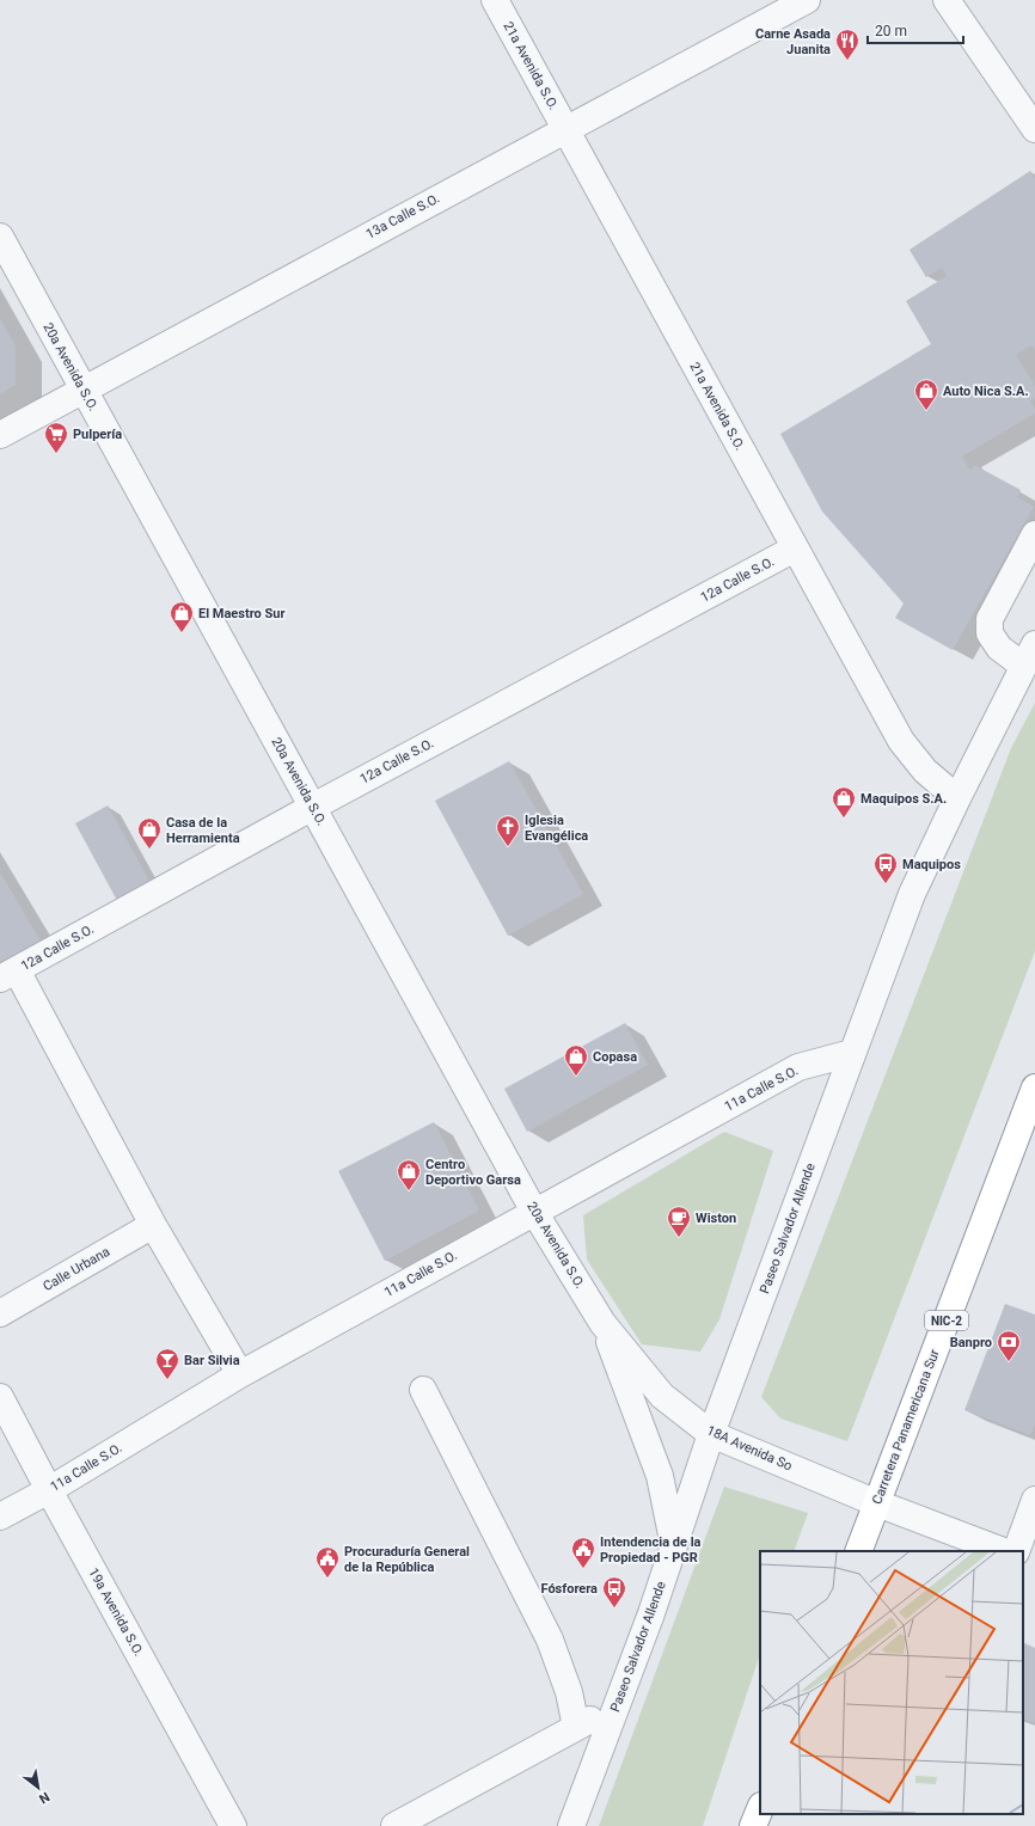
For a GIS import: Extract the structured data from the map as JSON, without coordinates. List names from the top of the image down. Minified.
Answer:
{"streets":{"highway":["NIC-2","Carretera Panamericana Sur"],"street":["21a Avenida S.O.","13a Calle S.O.","20a Avenida S.O.","12a Calle S.O.","11a Calle S.O.","Paseo Salvador Allende","Calle Urbana","18A Avenida So","19a Avenida S.O."]},"crossings":[["21a Avenida S.O.","13a Calle S.O."],["21a Avenida S.O.","12a Calle S.O."],["21a Avenida S.O.","Paseo Salvador Allende"],["13a Calle S.O.","20a Avenida S.O."],["20a Avenida S.O.","12a Calle S.O."],["20a Avenida S.O.","11a Calle S.O."],["20a Avenida S.O.","18A Avenida So"],["11a Calle S.O.","Paseo Salvador Allende"],["11a Calle S.O.","19a Avenida S.O."],["Paseo Salvador Allende","18A Avenida So"],["Carretera Panamericana Sur","18A Avenida So"]],"places":{"restaurant":["Carne Asada Juanita"],"shop":["Auto Nica S.A.","El Maestro Sur","Maquipos S.A.","Casa de la Herramienta","Copasa","Centro Deportivo Garsa"],"supermarket":["Pulpería"],"church":["Iglesia Evangélica"],"bus stop":["Maquipos","Fósforera"],"cafe":["Wiston"],"bank":["Banpro"],"bar":["Bar Silvia"],"public building":["Intendencia de la Propiedad - PGR","Procuraduría General de la República"]},"scale_bar":"20 m","north":"bottom right"}
